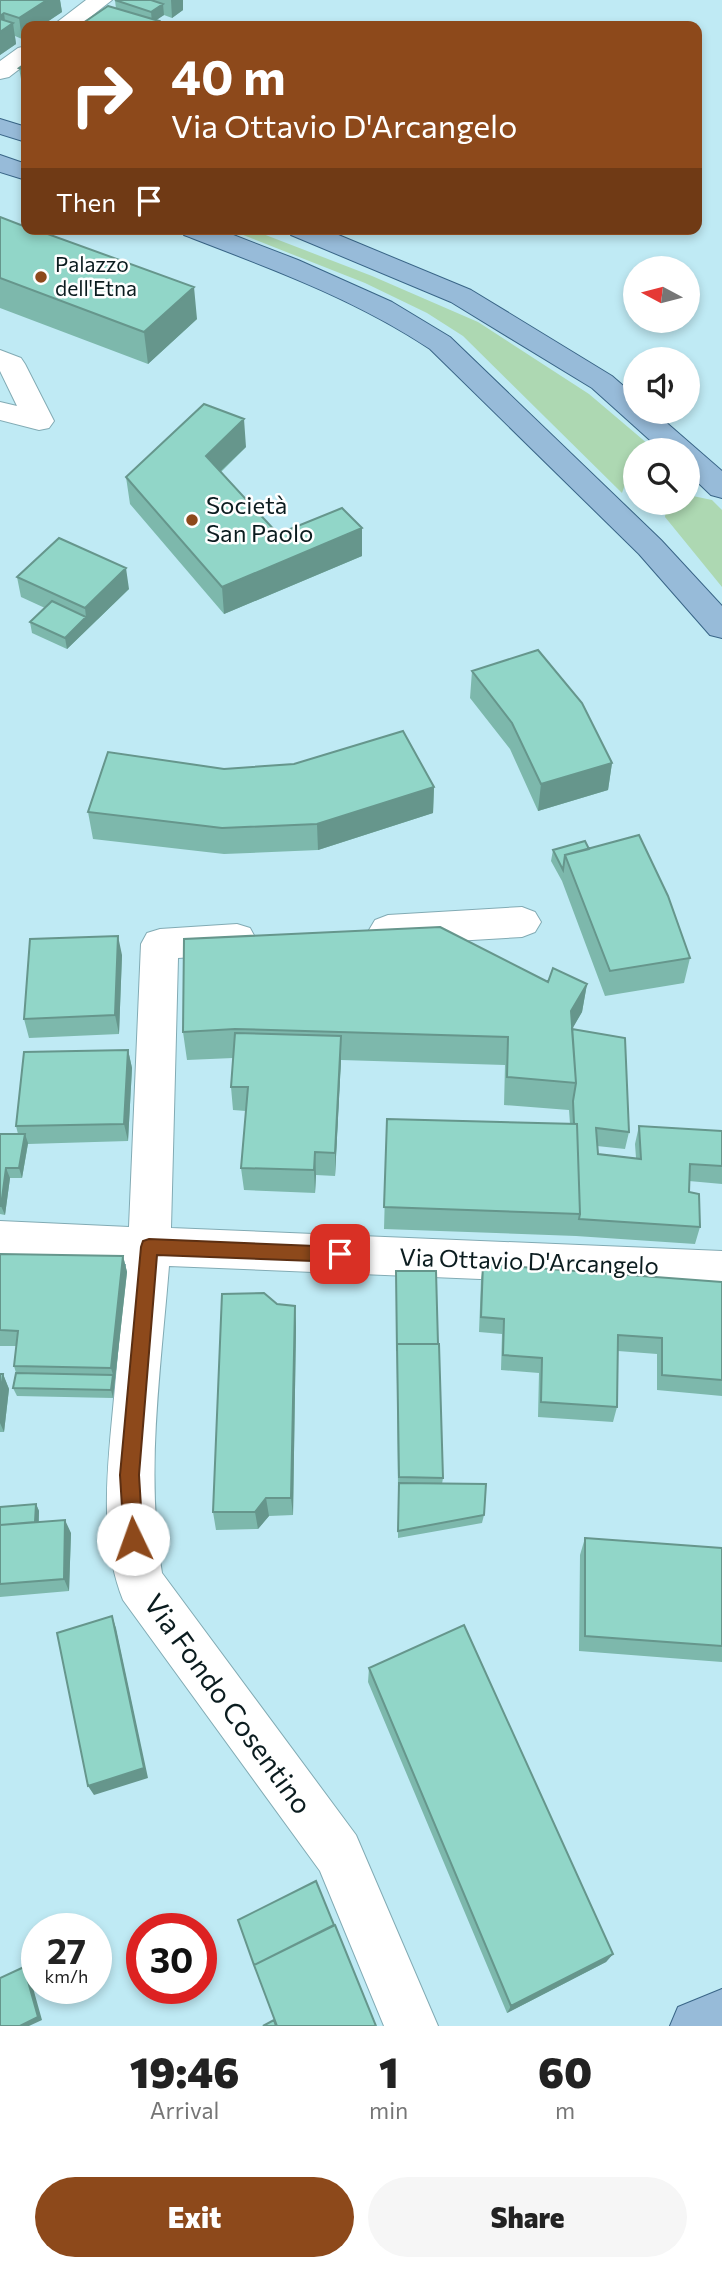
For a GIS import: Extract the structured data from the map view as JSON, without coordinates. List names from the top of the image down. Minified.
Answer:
{"streets":{"street":["Via Ottavio D'Arcangelo","Via Fondo Cosentino"]},"crossings":[["Via Ottavio D'Arcangelo","Via Fondo Cosentino"]],"places":["Palazzo dell'Etna","Società San Paolo"],"north":"left","page":{"turn":["40 m","Via Ottavio D'Arcangelo"],"then":"Then","speed":"27 km/h","limit":"30","eta":["19:46","Arrival","1","min","60","m"],"buttons":["Exit","Share"]}}
